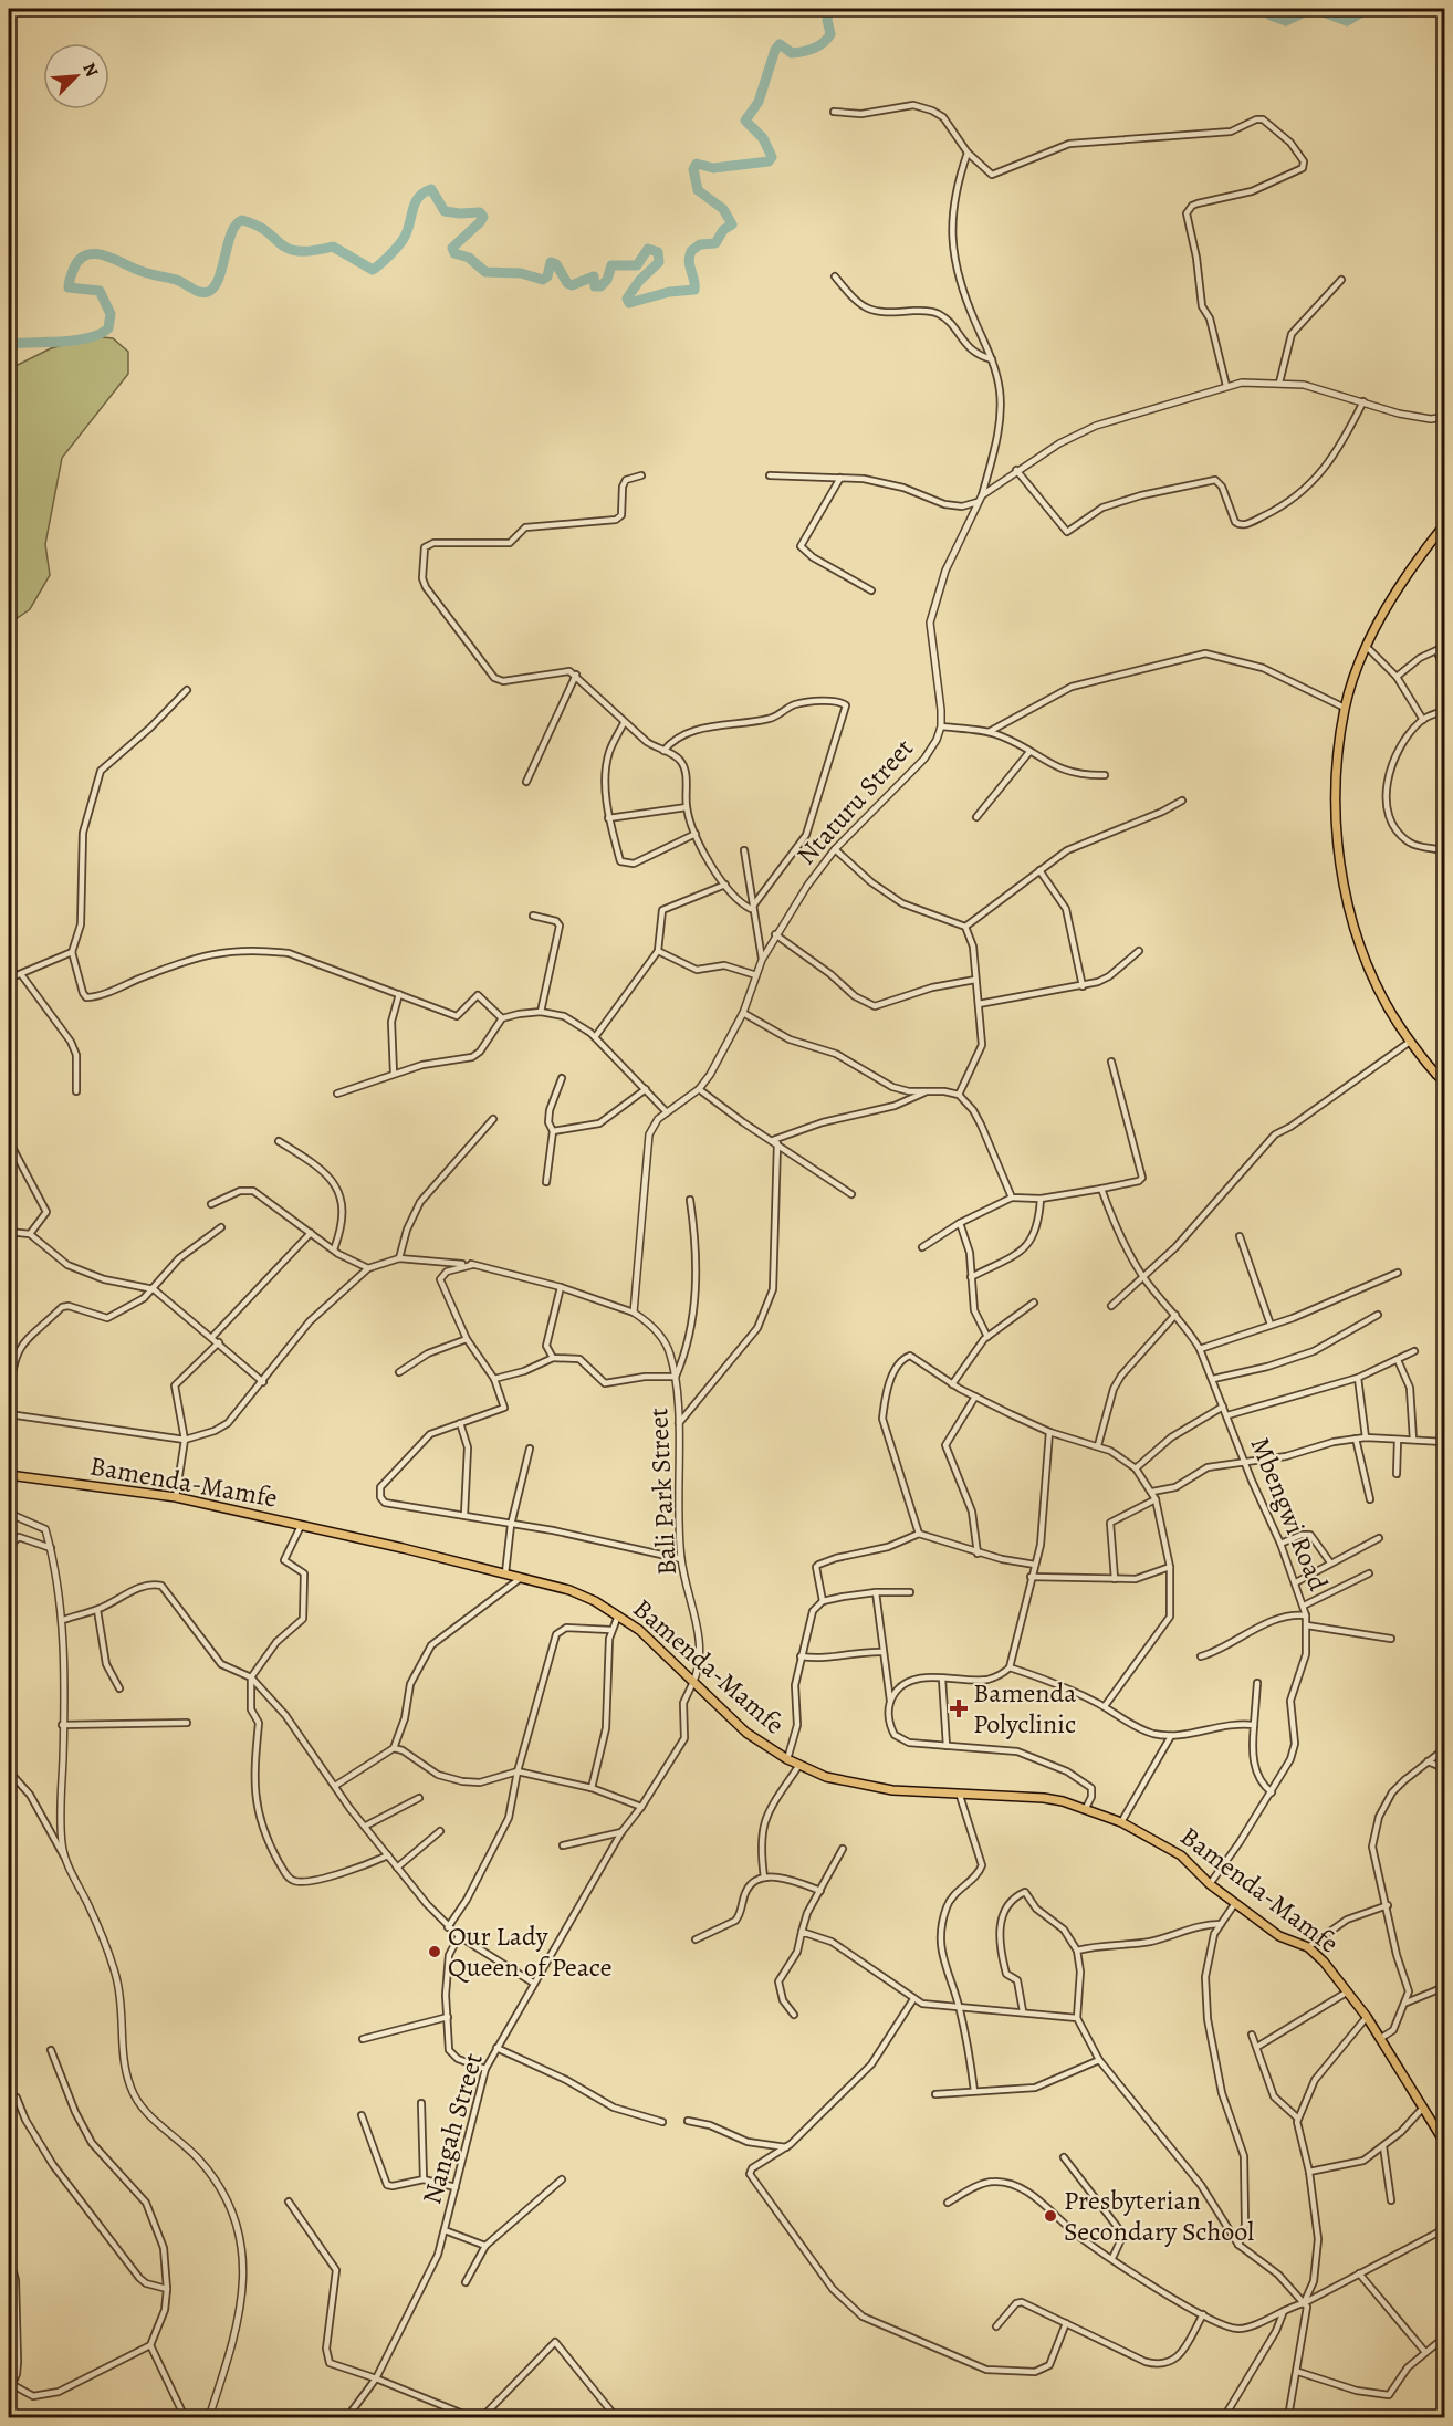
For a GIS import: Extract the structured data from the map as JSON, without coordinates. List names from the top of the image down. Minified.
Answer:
{"streets":{"main road":["Bamenda-Mamfe"],"street":["Ntaturu Street","Bali Park Street","Mbengwi Road","Nangah Street"]},"crossings":[["Ntaturu Street","Bali Park Street"],["Bamenda-Mamfe","Bali Park Street"],["Bamenda-Mamfe","Mbengwi Road"],["Bamenda-Mamfe","Nangah Street"],["Bali Park Street","Nangah Street"]],"places":{"health":["Bamenda Polyclinic"],"other":["Our Lady Queen of Peace","Presbyterian Secondary School"]},"north":"top right"}
